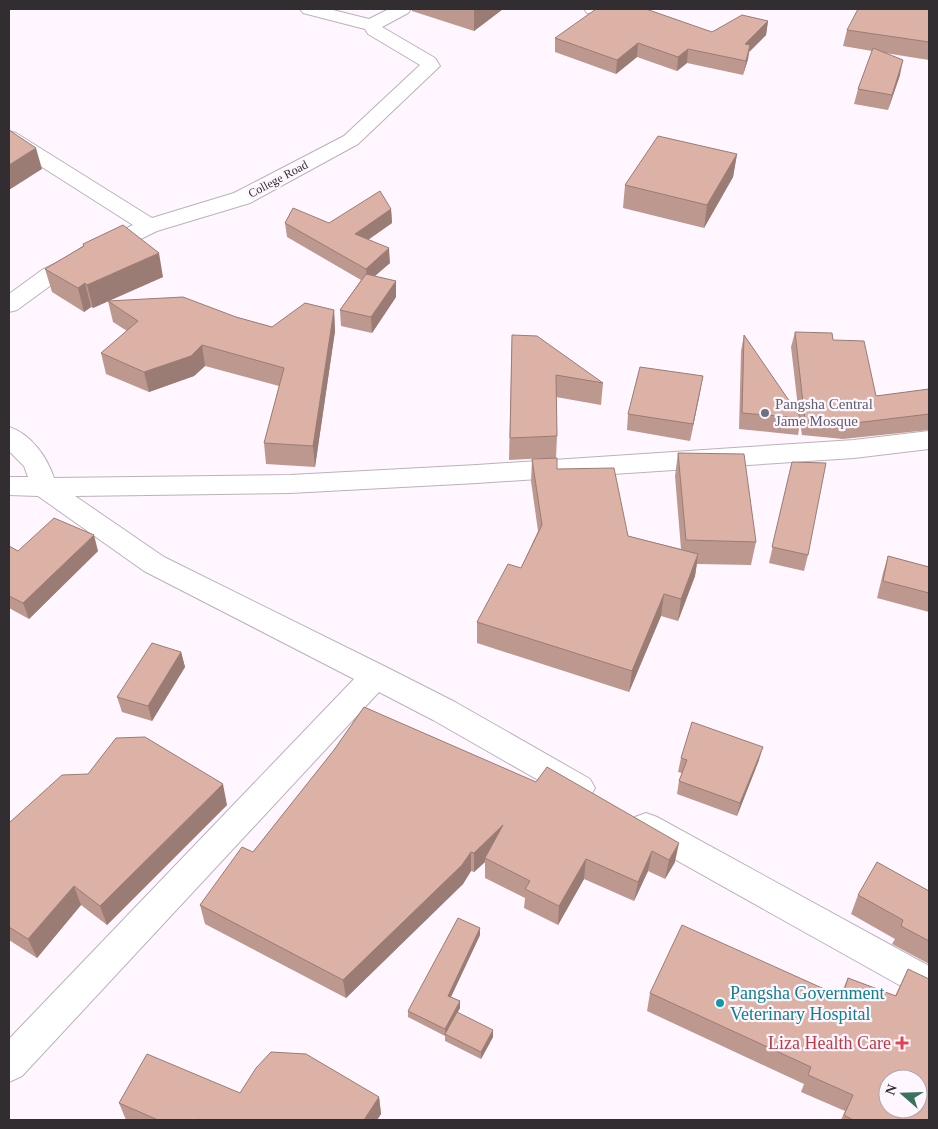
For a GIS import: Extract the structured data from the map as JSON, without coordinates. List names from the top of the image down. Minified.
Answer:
{"streets":{"street":["College Road"]},"places":{"other":["Pangsha Central Jame Mosque","Pangsha Government Veterinary Hospital"],"health":["Liza Health Care"]},"north":"left"}
